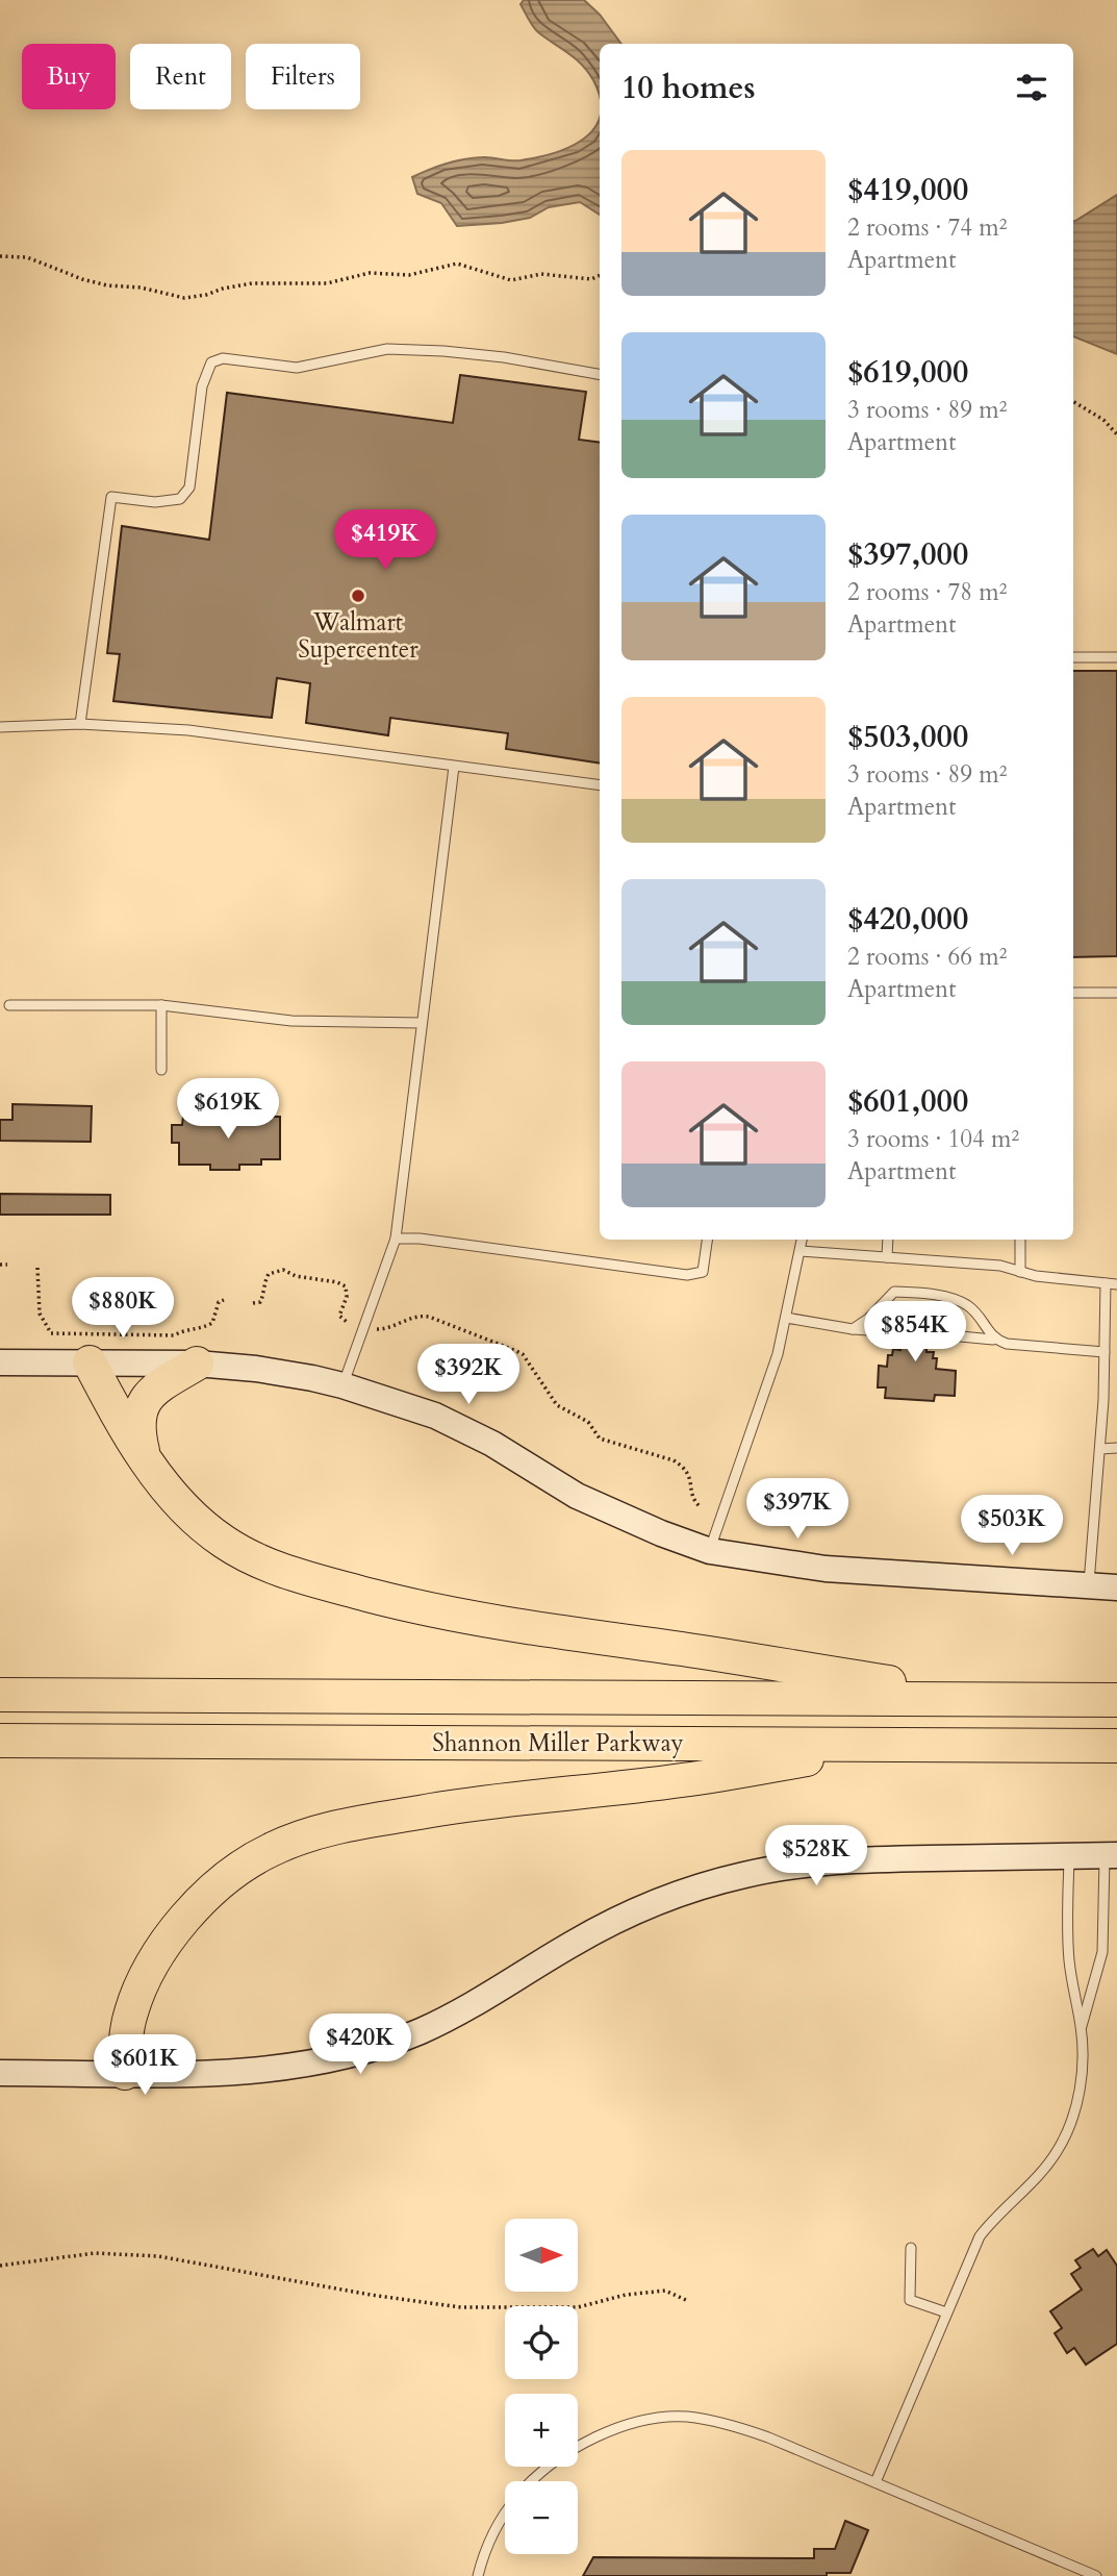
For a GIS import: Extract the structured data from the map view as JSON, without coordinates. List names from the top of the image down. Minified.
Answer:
{"streets":{"highway":["Shannon Miller Parkway"]},"places":["Walmart Supercenter"],"north":"right","page":{"chip":["Buy","Rent","Filters"],"heading":"10 homes","list":[{"name":"$419,000","note":"2 rooms · 74 m² · Apartment"},{"name":"$619,000","note":"3 rooms · 89 m² · Apartment"},{"name":"$397,000","note":"2 rooms · 78 m² · Apartment"},{"name":"$503,000","note":"3 rooms · 89 m² · Apartment"},{"name":"$420,000","note":"2 rooms · 66 m² · Apartment"},{"name":"$601,000","note":"3 rooms · 104 m² · Apartment"}],"price":["$419K","$619K","$880K","$854K","$392K","$397K","$503K","$528K","$420K","$601K"],"map_buttons":["+","−"]}}
